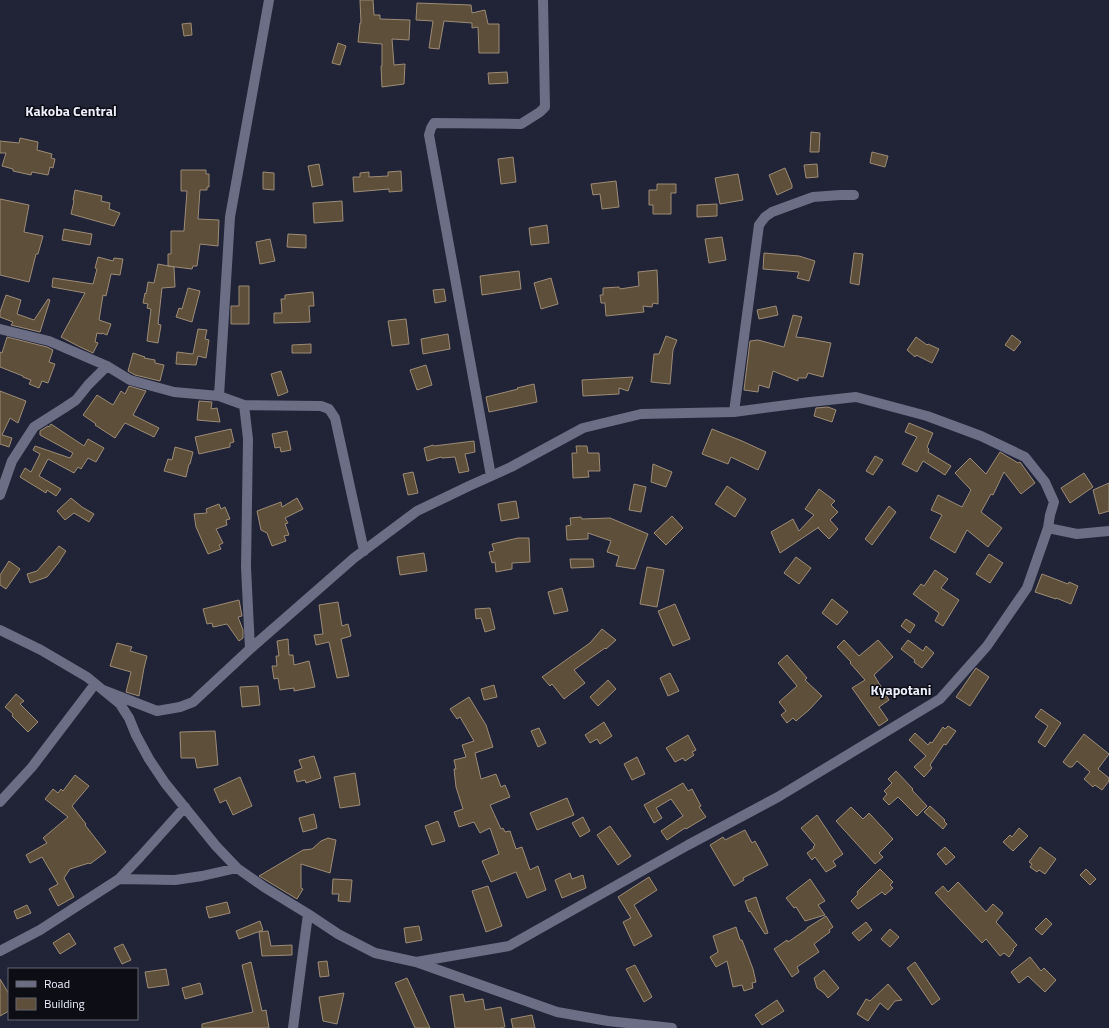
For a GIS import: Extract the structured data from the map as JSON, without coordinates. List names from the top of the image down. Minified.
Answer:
{"districts":["Kakoba Central","Kyapotani"],"legend":["Road","Building"]}
